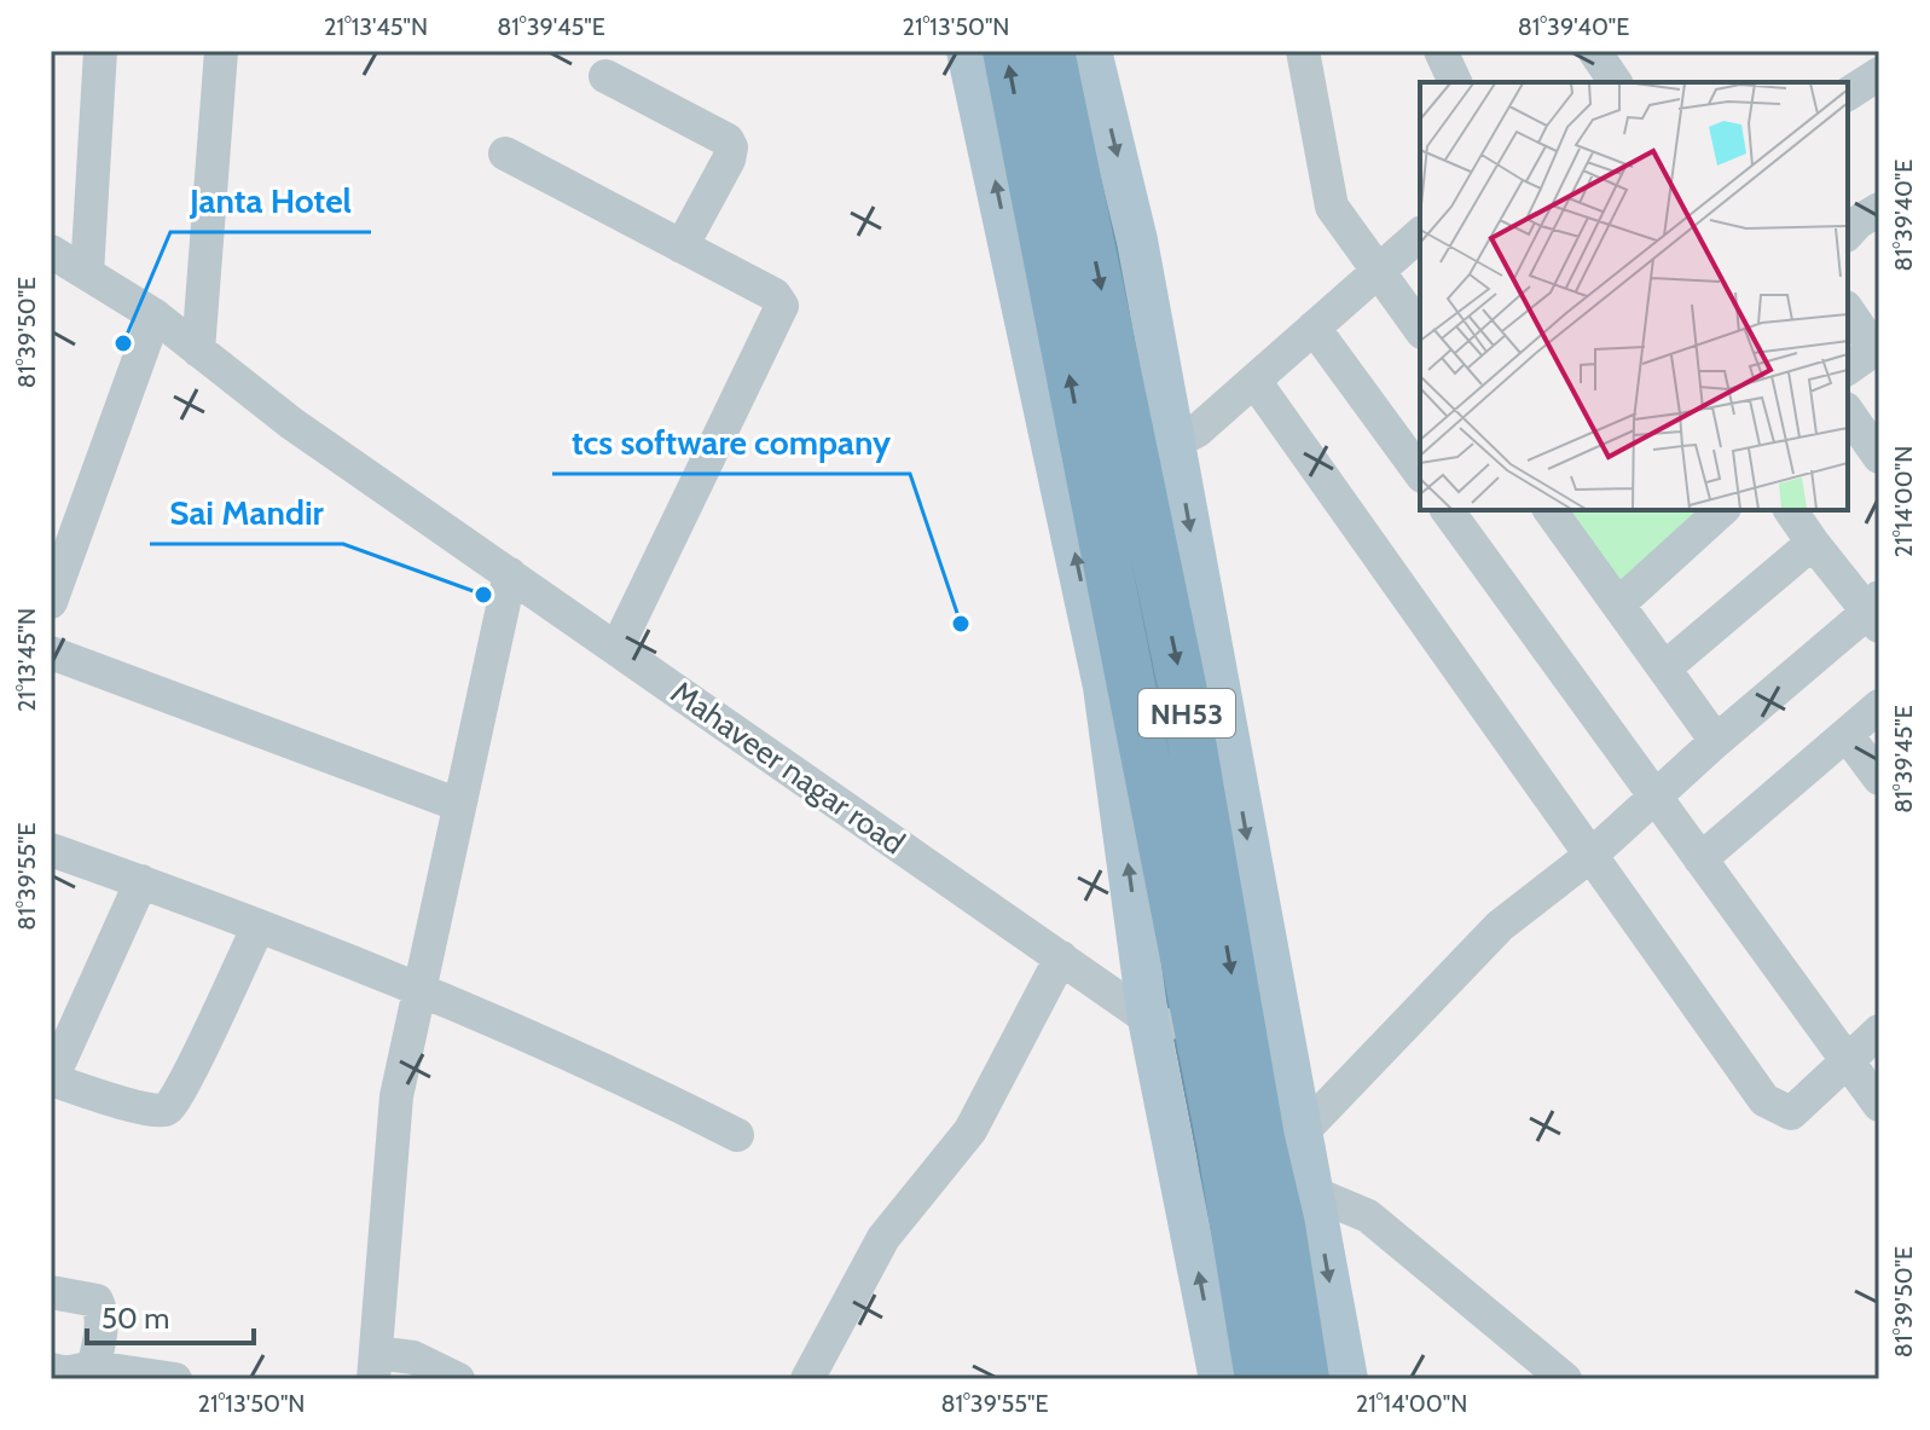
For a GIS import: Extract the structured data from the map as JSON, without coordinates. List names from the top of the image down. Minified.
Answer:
{"streets":{"highway":["NH53"],"street":["Mahaveer nagar road"]},"crossings":[["NH53","Mahaveer nagar road"]],"places":["Janta Hotel","Sai Mandir","tcs software company"],"scale_bar":"50 m","coordinates":["21°13'45\"N","81°39'45\"E","21°13'50\"N","81°39'40\"E","81°39'50\"E","21°14'00\"N","81°39'55\"E"]}
